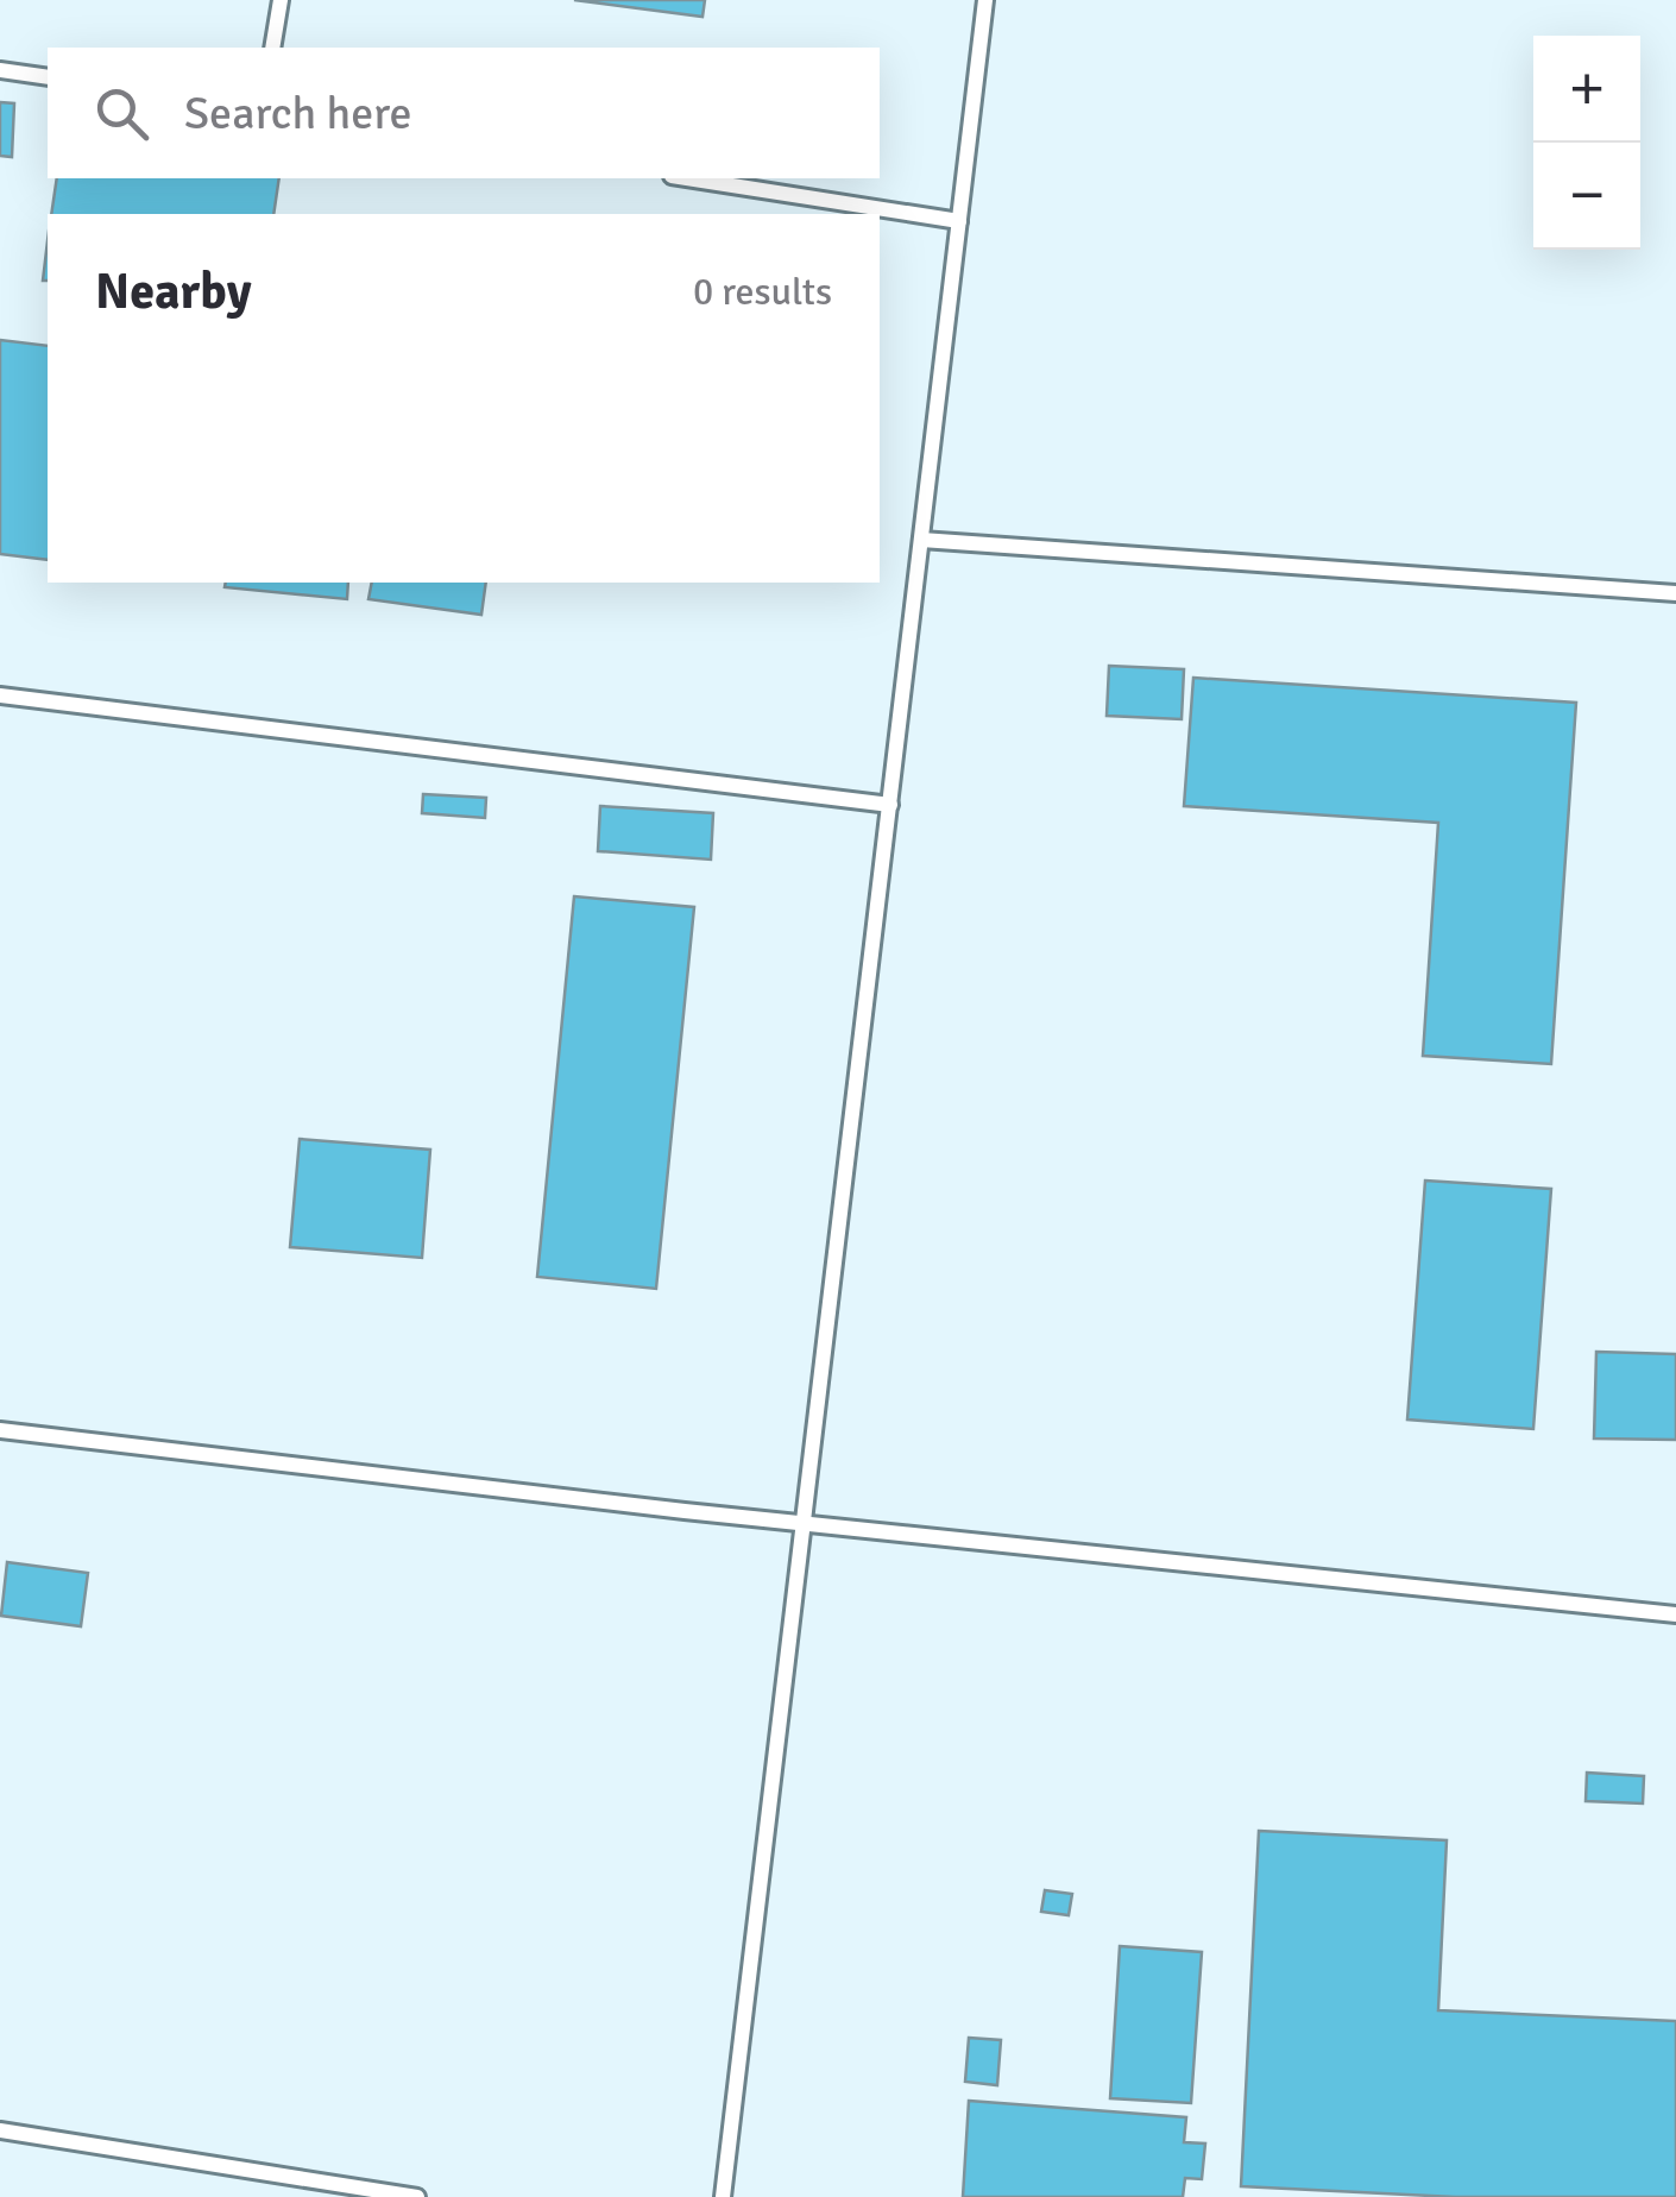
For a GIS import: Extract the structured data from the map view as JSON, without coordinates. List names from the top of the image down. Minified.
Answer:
{"page":{"map_buttons":["+","−"],"search":"Search here","heading":["Nearby","0 results"]}}
